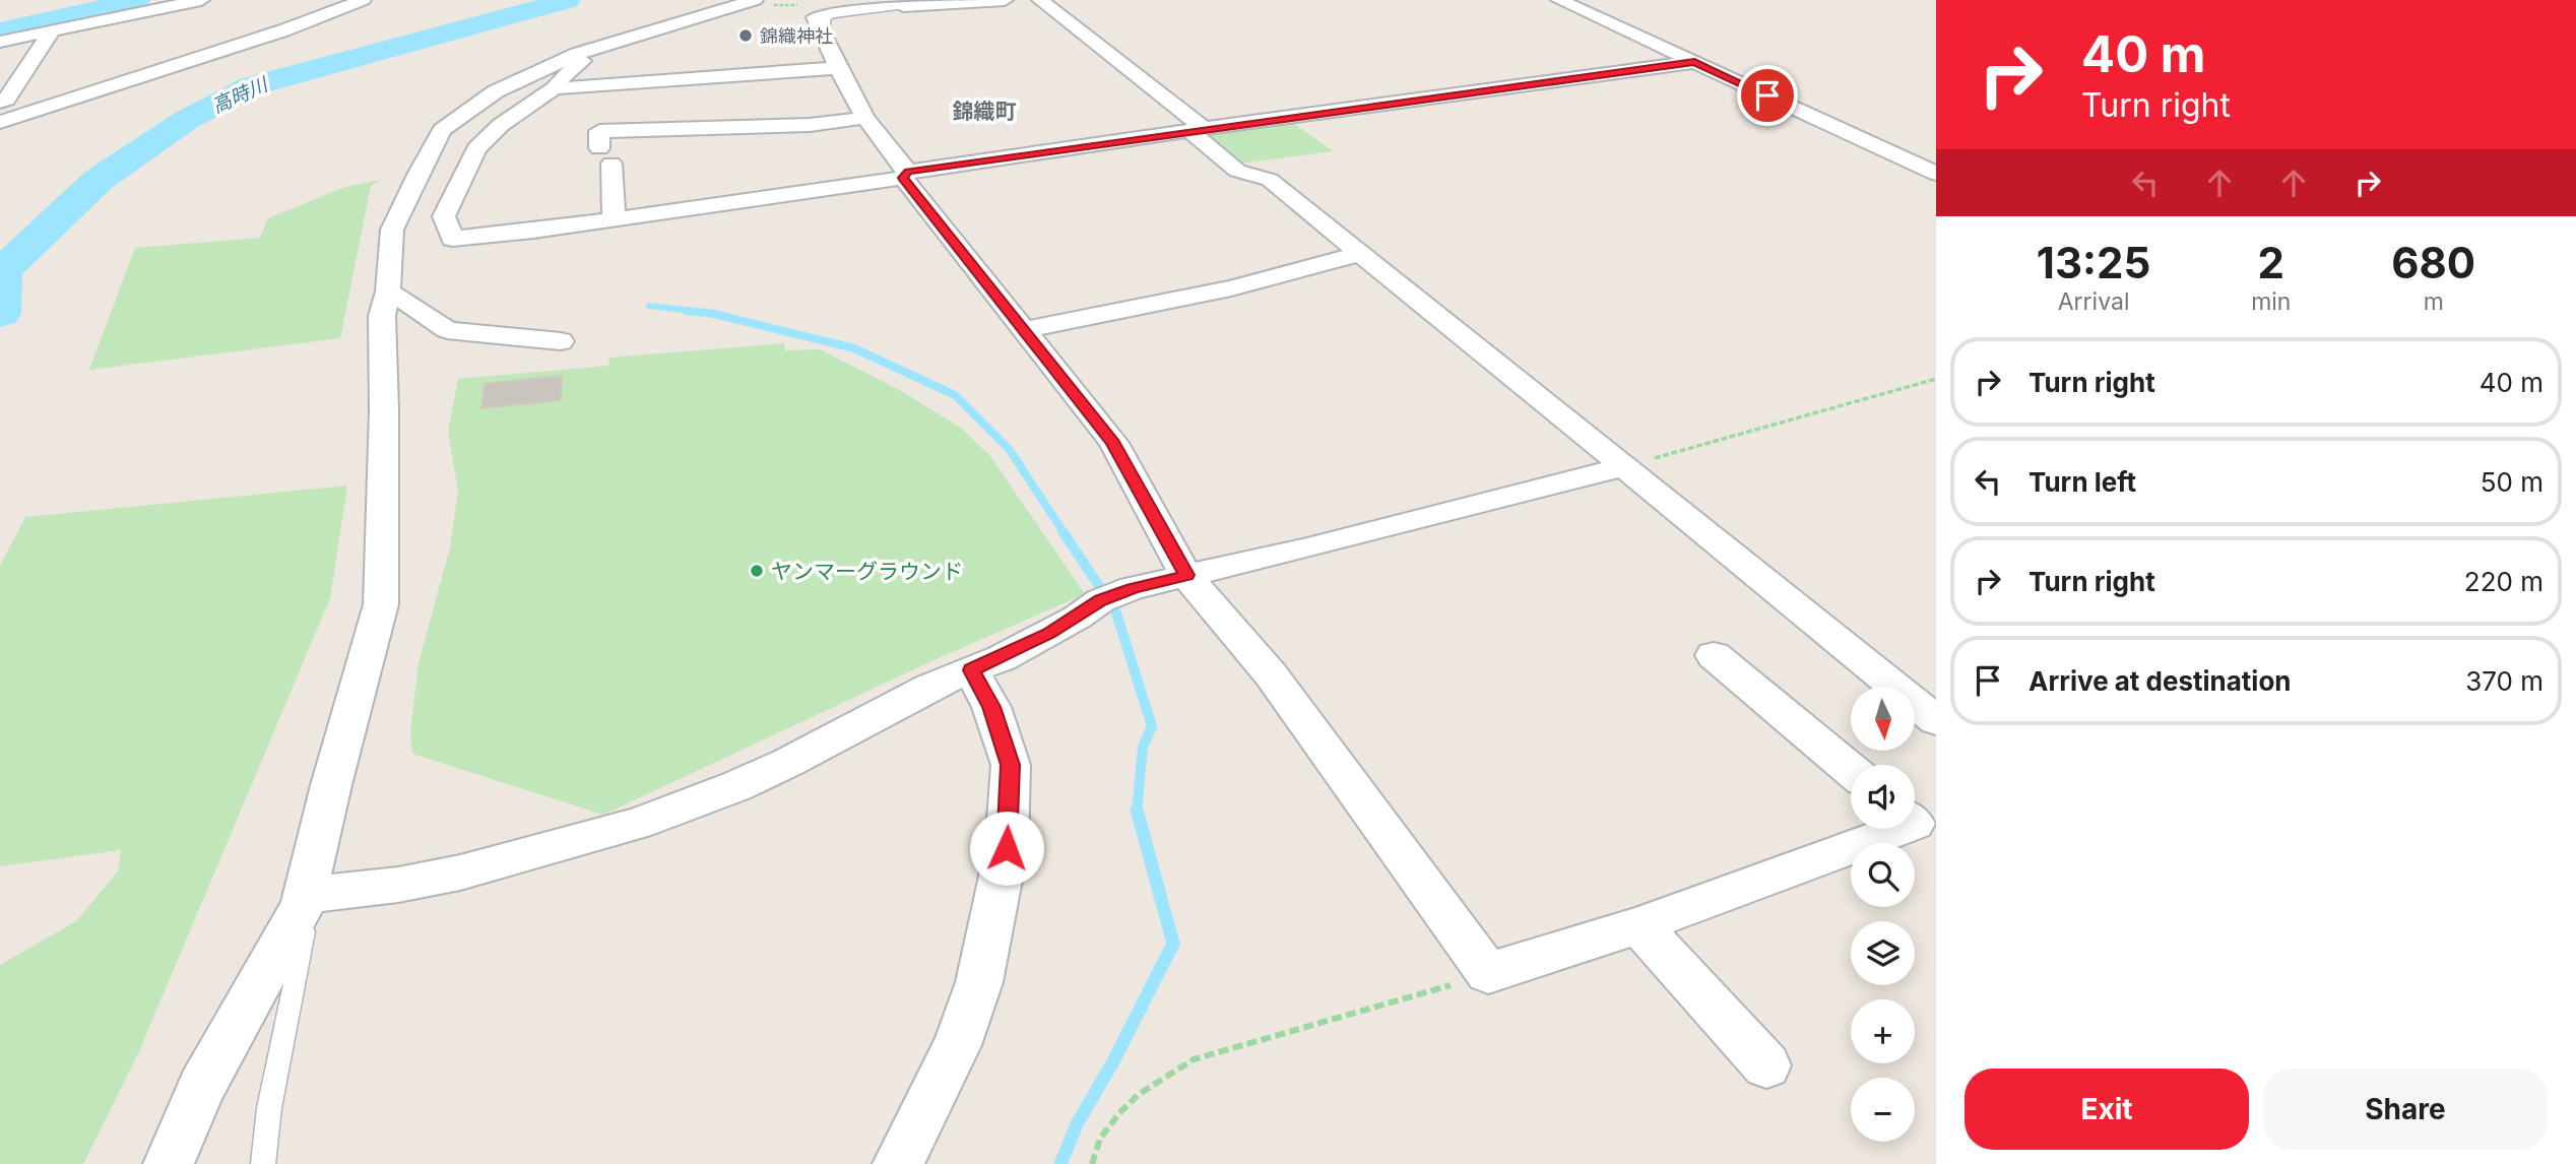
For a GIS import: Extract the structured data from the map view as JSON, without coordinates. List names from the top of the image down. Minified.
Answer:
{"districts":["錦織町"],"water":["高時川"],"places":["錦織神社","ヤンマーグラウンド"],"north":"bottom","page":{"turn":["40 m","Turn right"],"eta":["13:25","Arrival","2","min","680","m"],"list":[{"name":"Turn right","value":"40 m"},{"name":"Turn left","value":"50 m"},{"name":"Turn right","value":"220 m"},{"name":"Arrive at destination","value":"370 m"}],"map_buttons":["+","−"],"buttons":["Exit","Share"]}}
